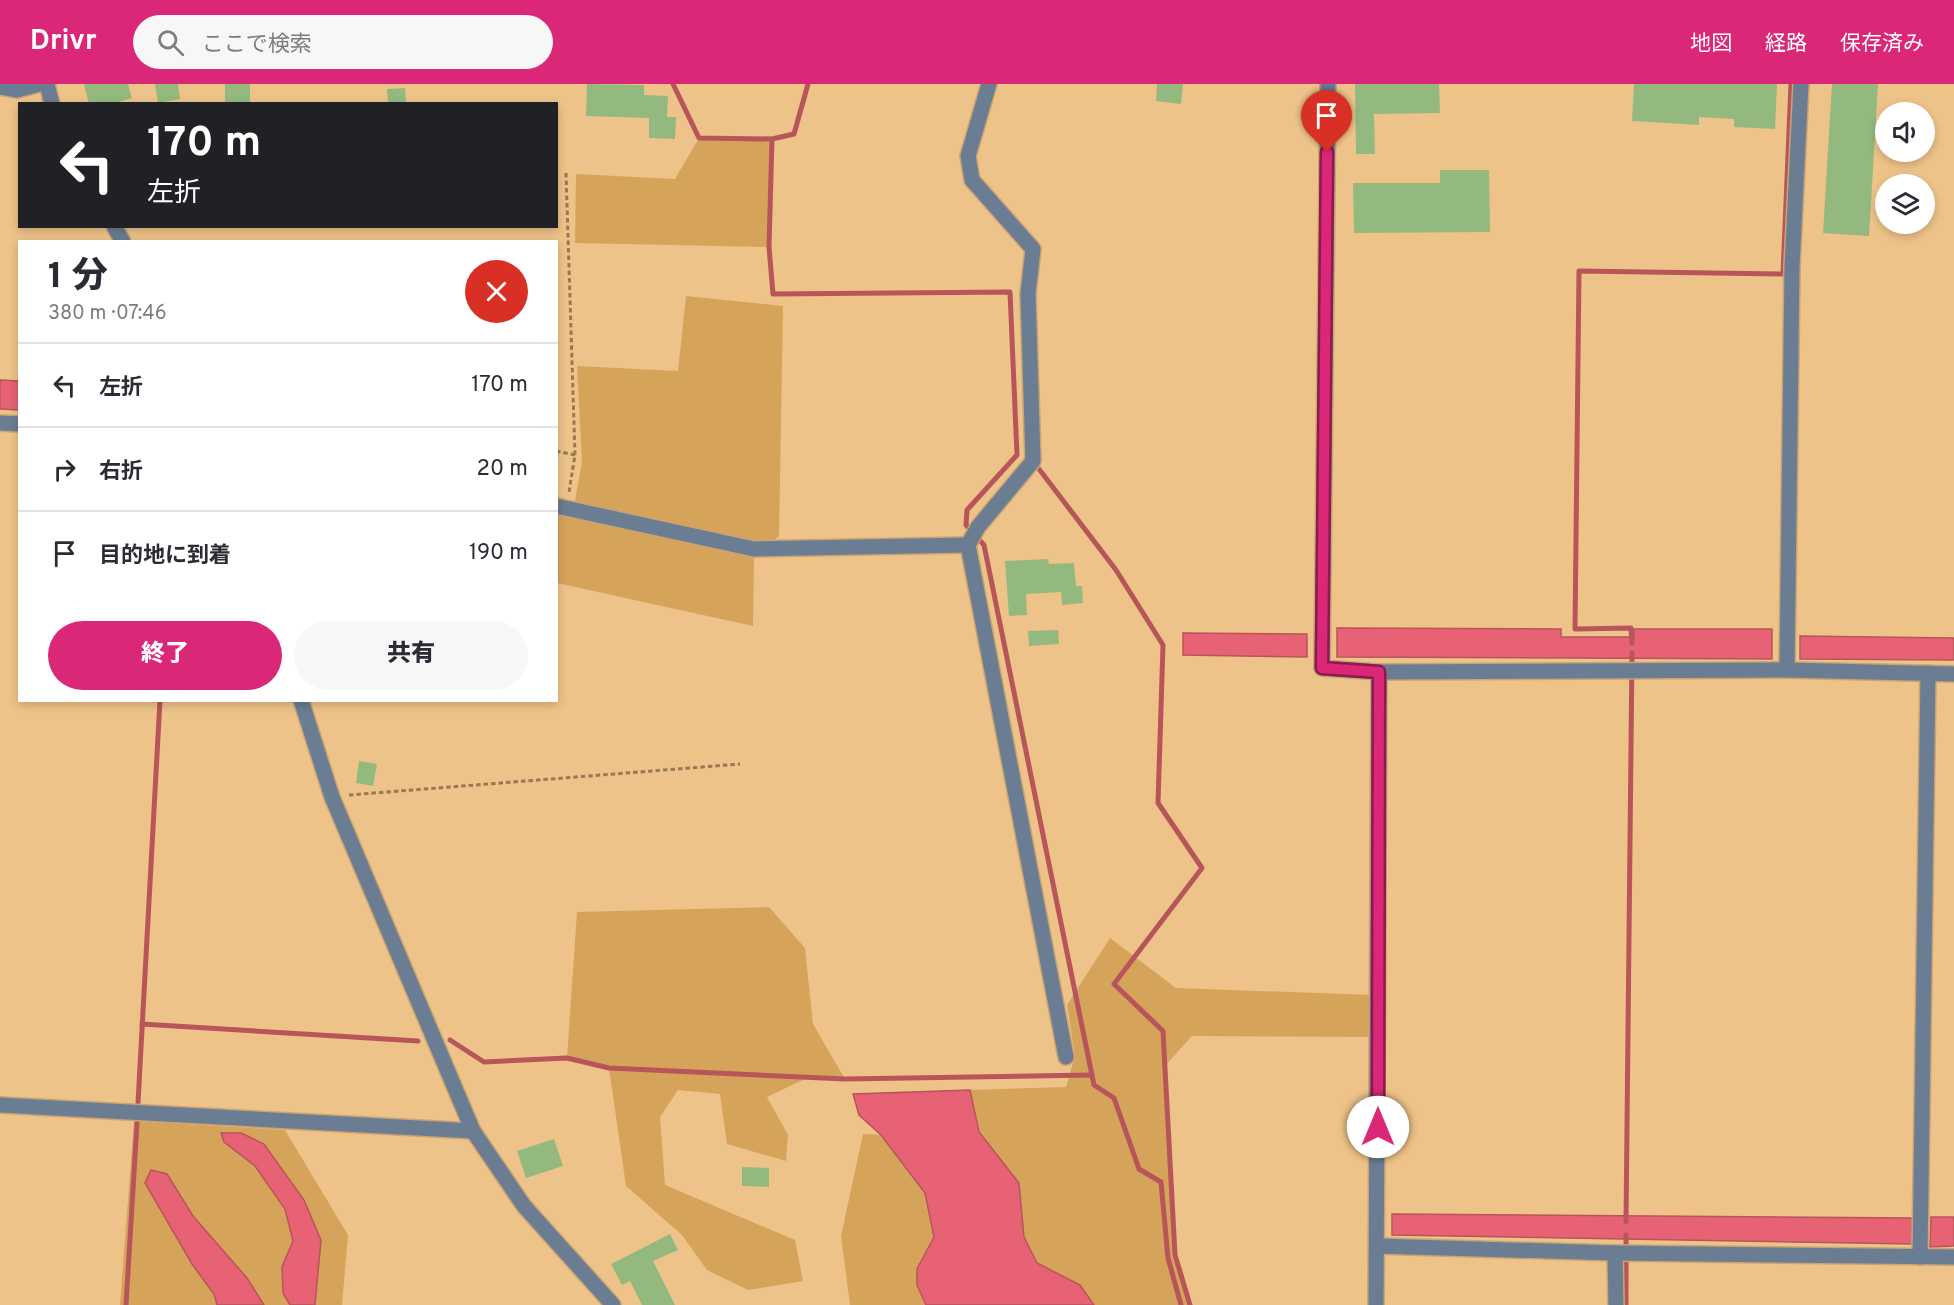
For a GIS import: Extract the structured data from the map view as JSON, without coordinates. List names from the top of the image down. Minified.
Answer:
{"page":{"header":"Drivr","search":"ここで検索","nav":["地図","経路","保存済み"],"turn":["170 m","左折"],"heading":["1 分","380 m · 07:46"],"list":[{"name":"左折","value":"170 m"},{"name":"右折","value":"20 m"},{"name":"目的地に到着","value":"190 m"}],"buttons":["終了","共有"]}}
